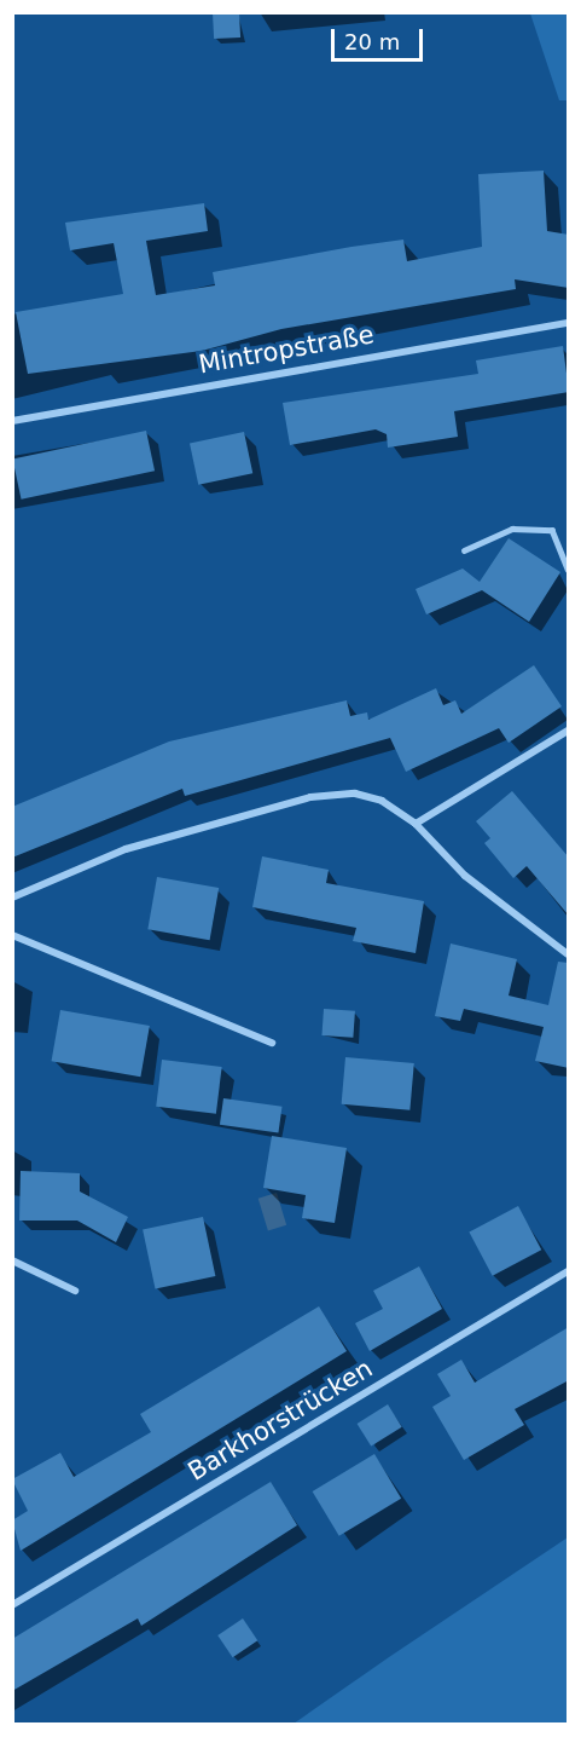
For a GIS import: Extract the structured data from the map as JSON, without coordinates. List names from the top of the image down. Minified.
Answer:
{"streets":{"street":["Mintropstraße","Barkhorstrücken"]},"scale_bar":"20 m"}
